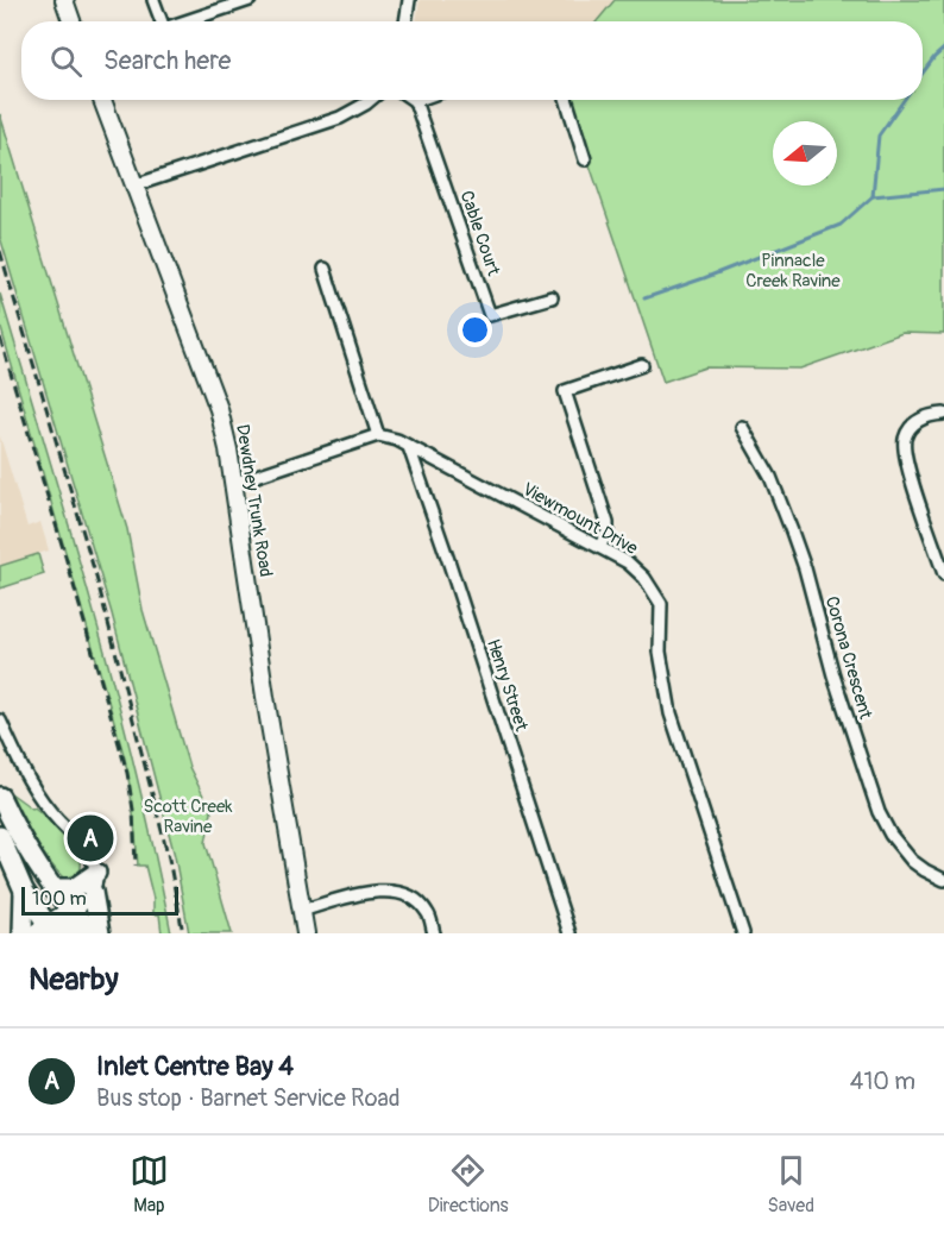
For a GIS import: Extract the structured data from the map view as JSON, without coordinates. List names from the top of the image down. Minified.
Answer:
{"streets":{"main road":["Dewdney Trunk Road"],"street":["Cable Court","Viewmount Drive","Corona Crescent","Henry Street"]},"crossings":[["Viewmount Drive","Henry Street"]],"parks":["Pinnacle Creek Ravine","Scott Creek Ravine"],"scale_bar":"100 m","north":"left","page":{"search":"Search here","pins":"A","scale":"100 m","heading":"Nearby","list":[{"mark":"A","name":"Inlet Centre Bay 4","note":"Bus stop · Barnet Service Road","value":"410 m"}],"nav":["Map","Directions","Saved"]}}
